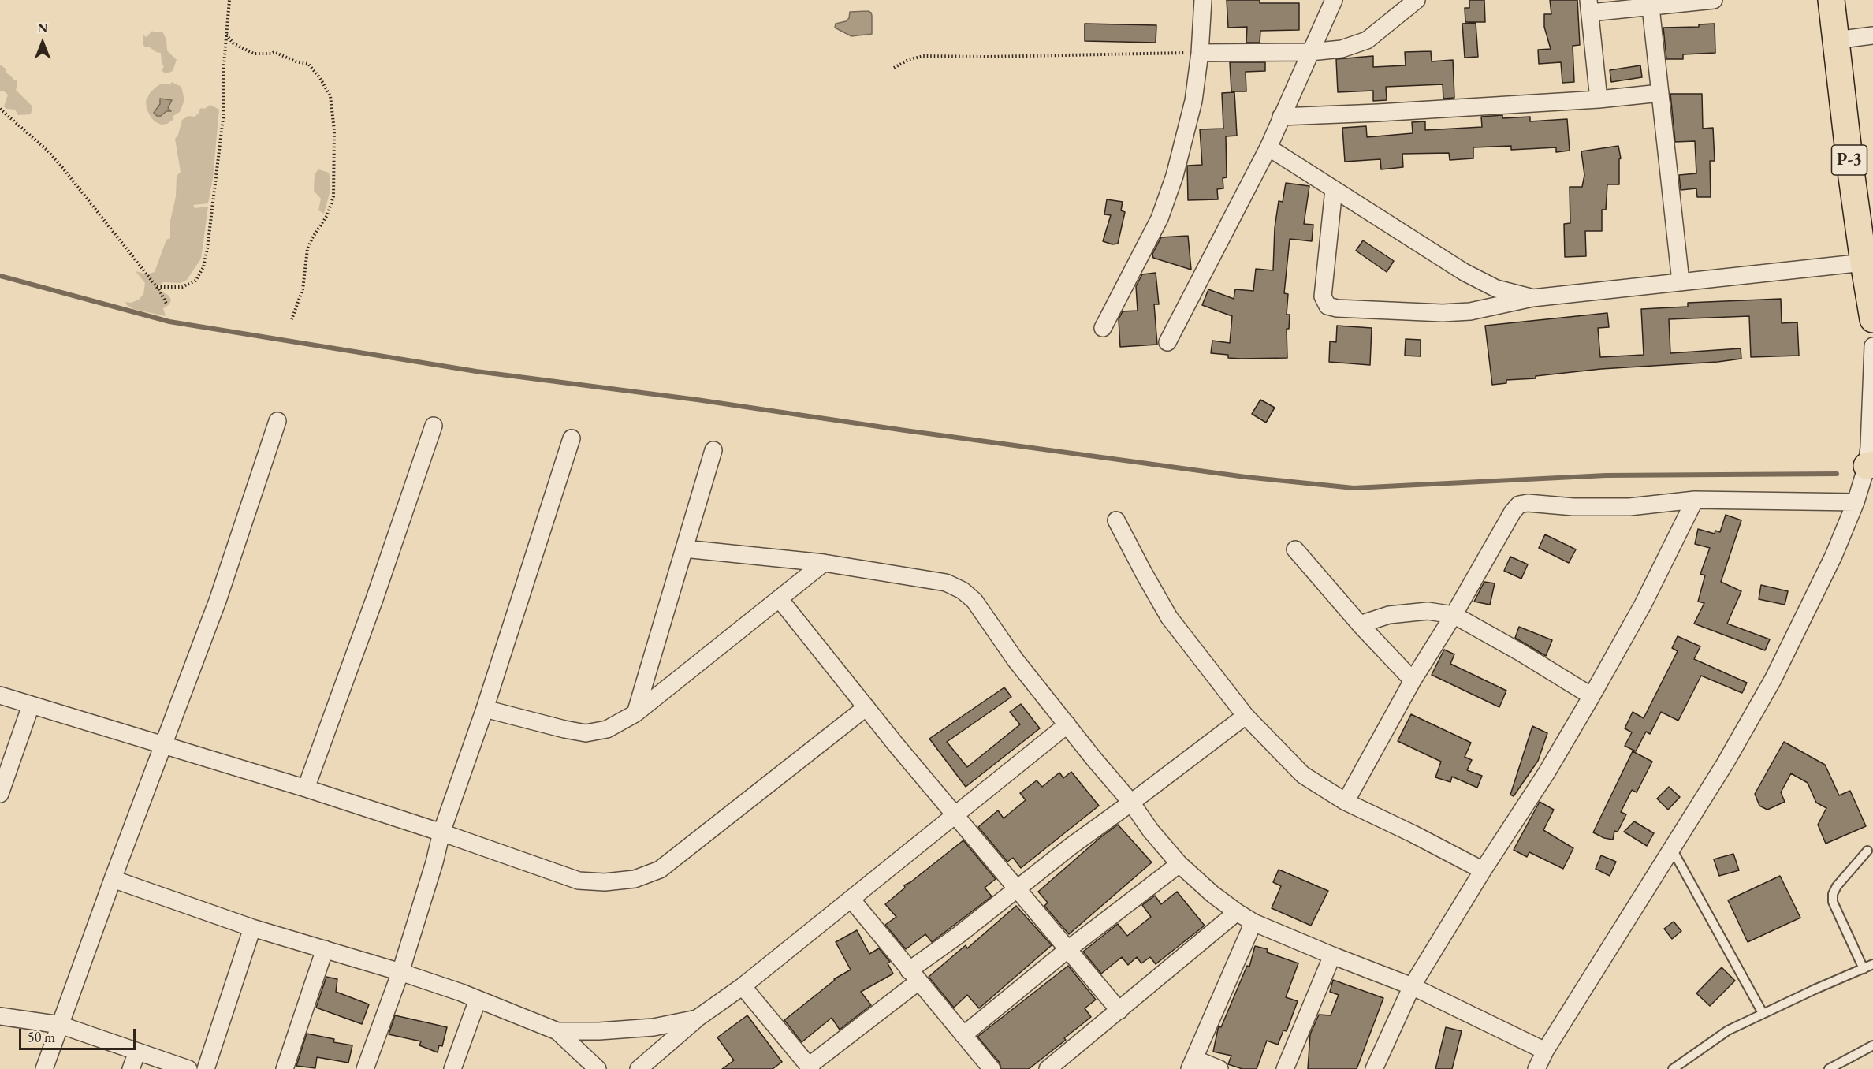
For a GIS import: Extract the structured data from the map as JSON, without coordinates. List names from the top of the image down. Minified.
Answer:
{"streets":{"main road":["P-3"]},"scale_bar":"50 m","north":"top"}
